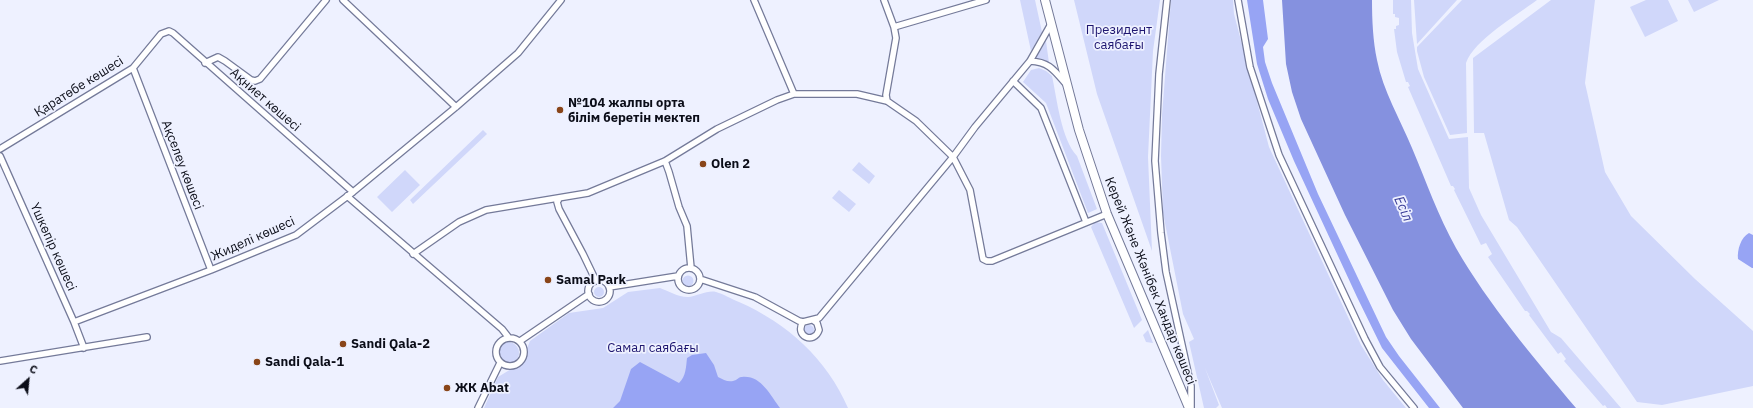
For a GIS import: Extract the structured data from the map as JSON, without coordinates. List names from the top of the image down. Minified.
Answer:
{"streets":{"main road":["Керей Және Жәнібек Хандар көшесі"],"street":["Қаратөбе көшесі","Ақниет көшесі","Ақселеу көшесі","Жиделі көшесі","Үшкөпір көшесі"]},"crossings":[["Қаратөбе көшесі","Ақниет көшесі"],["Қаратөбе көшесі","Ақселеу көшесі"],["Ақниет көшесі","Жиделі көшесі"],["Ақселеу көшесі","Жиделі көшесі"],["Жиделі көшесі","Үшкөпір көшесі"]],"water":["Есіл"],"parks":["Президент саябағы","Самал саябағы"],"places":["№104 жалпы орта білім беретін мектеп","Olen 2","Samal Park","Sandi Qala-2","Sandi Qala-1","ЖК Abat"],"north":"top right"}
